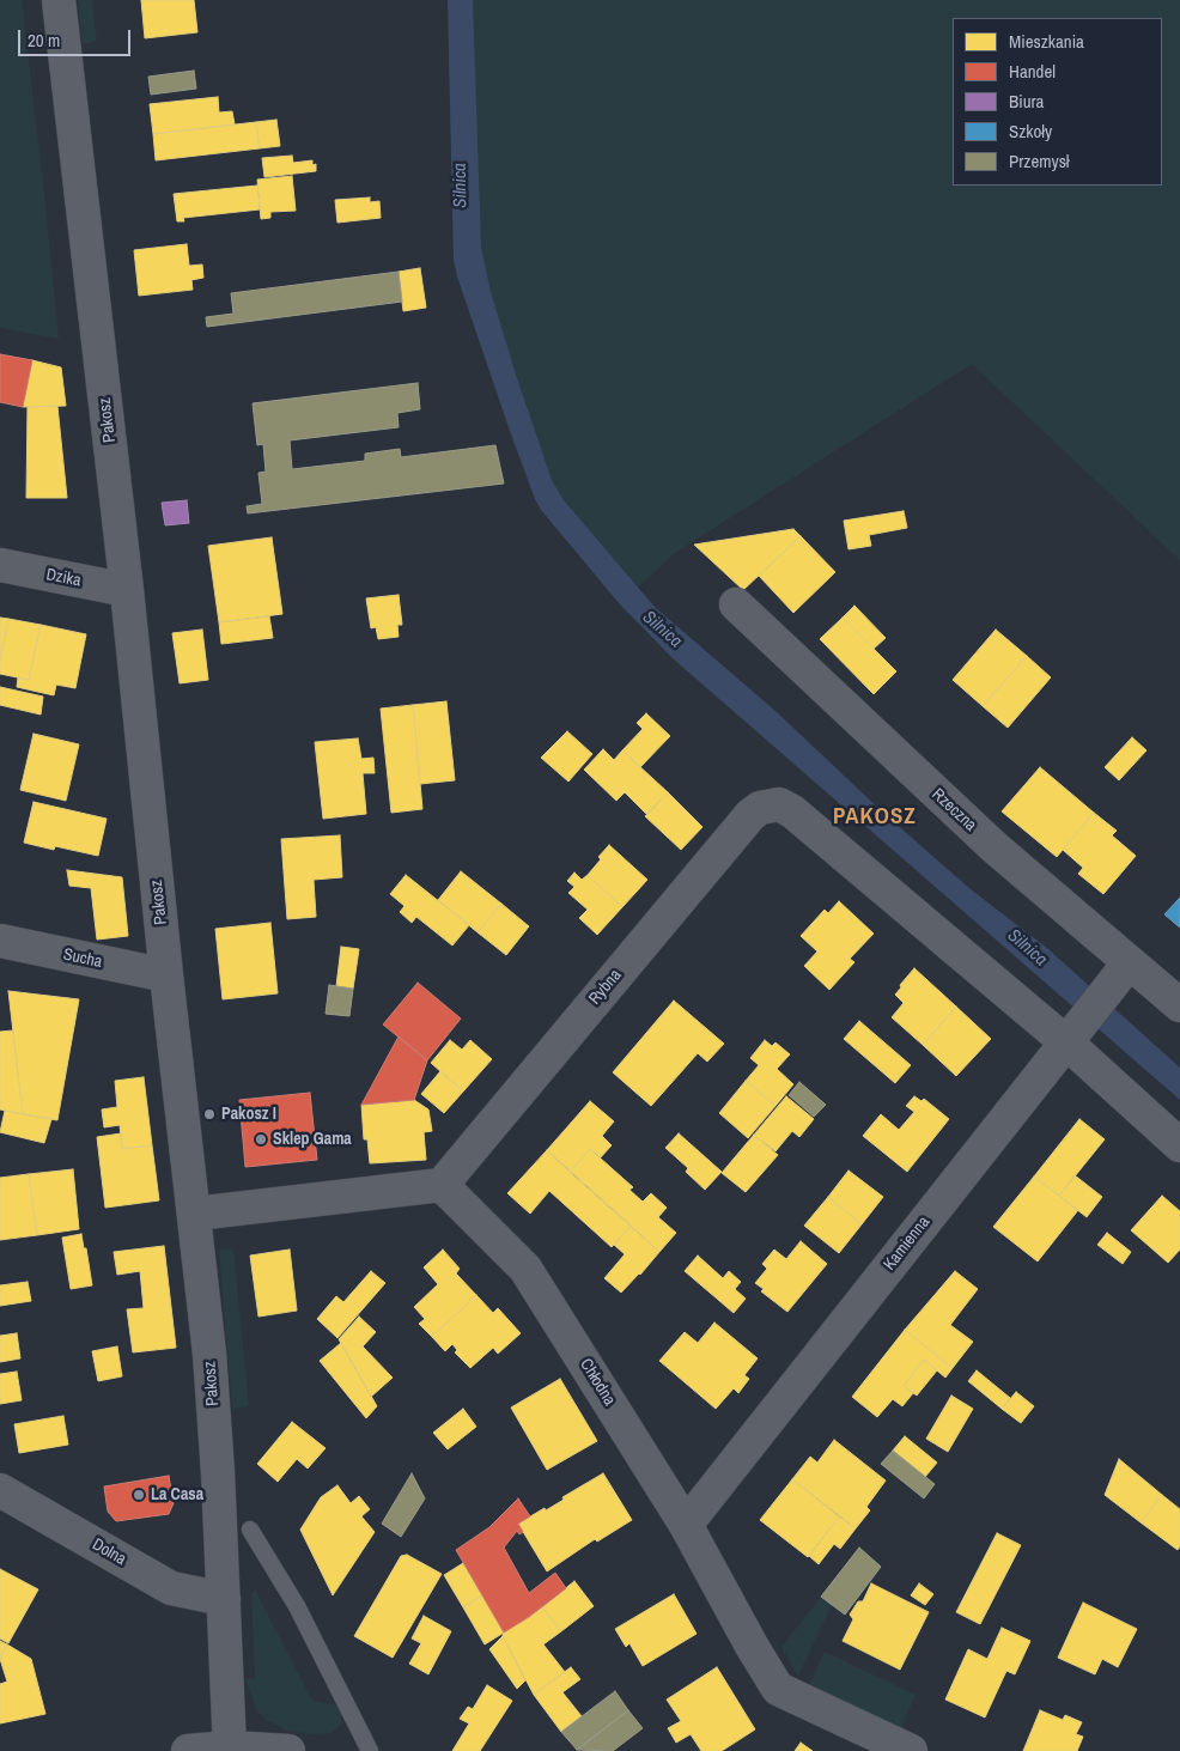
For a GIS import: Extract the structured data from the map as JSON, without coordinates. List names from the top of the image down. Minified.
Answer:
{"streets":{"street":["Pakosz","Dzika","Rzeczna","Sucha","Rybna","Kamienna","Chłodna","Dolna"]},"crossings":[["Pakosz","Dzika"],["Pakosz","Sucha"],["Pakosz","Dolna"],["Rzeczna","Kamienna"],["Rybna","Kamienna"],["Rybna","Chłodna"],["Kamienna","Chłodna"]],"districts":["PAKOSZ"],"water":["Silnica"],"places":["Pakosz I","Sklep Gama","La Casa"],"legend":["Mieszkania","Handel","Biura","Szkoły","Przemysł"],"scale_bar":"20 m"}
